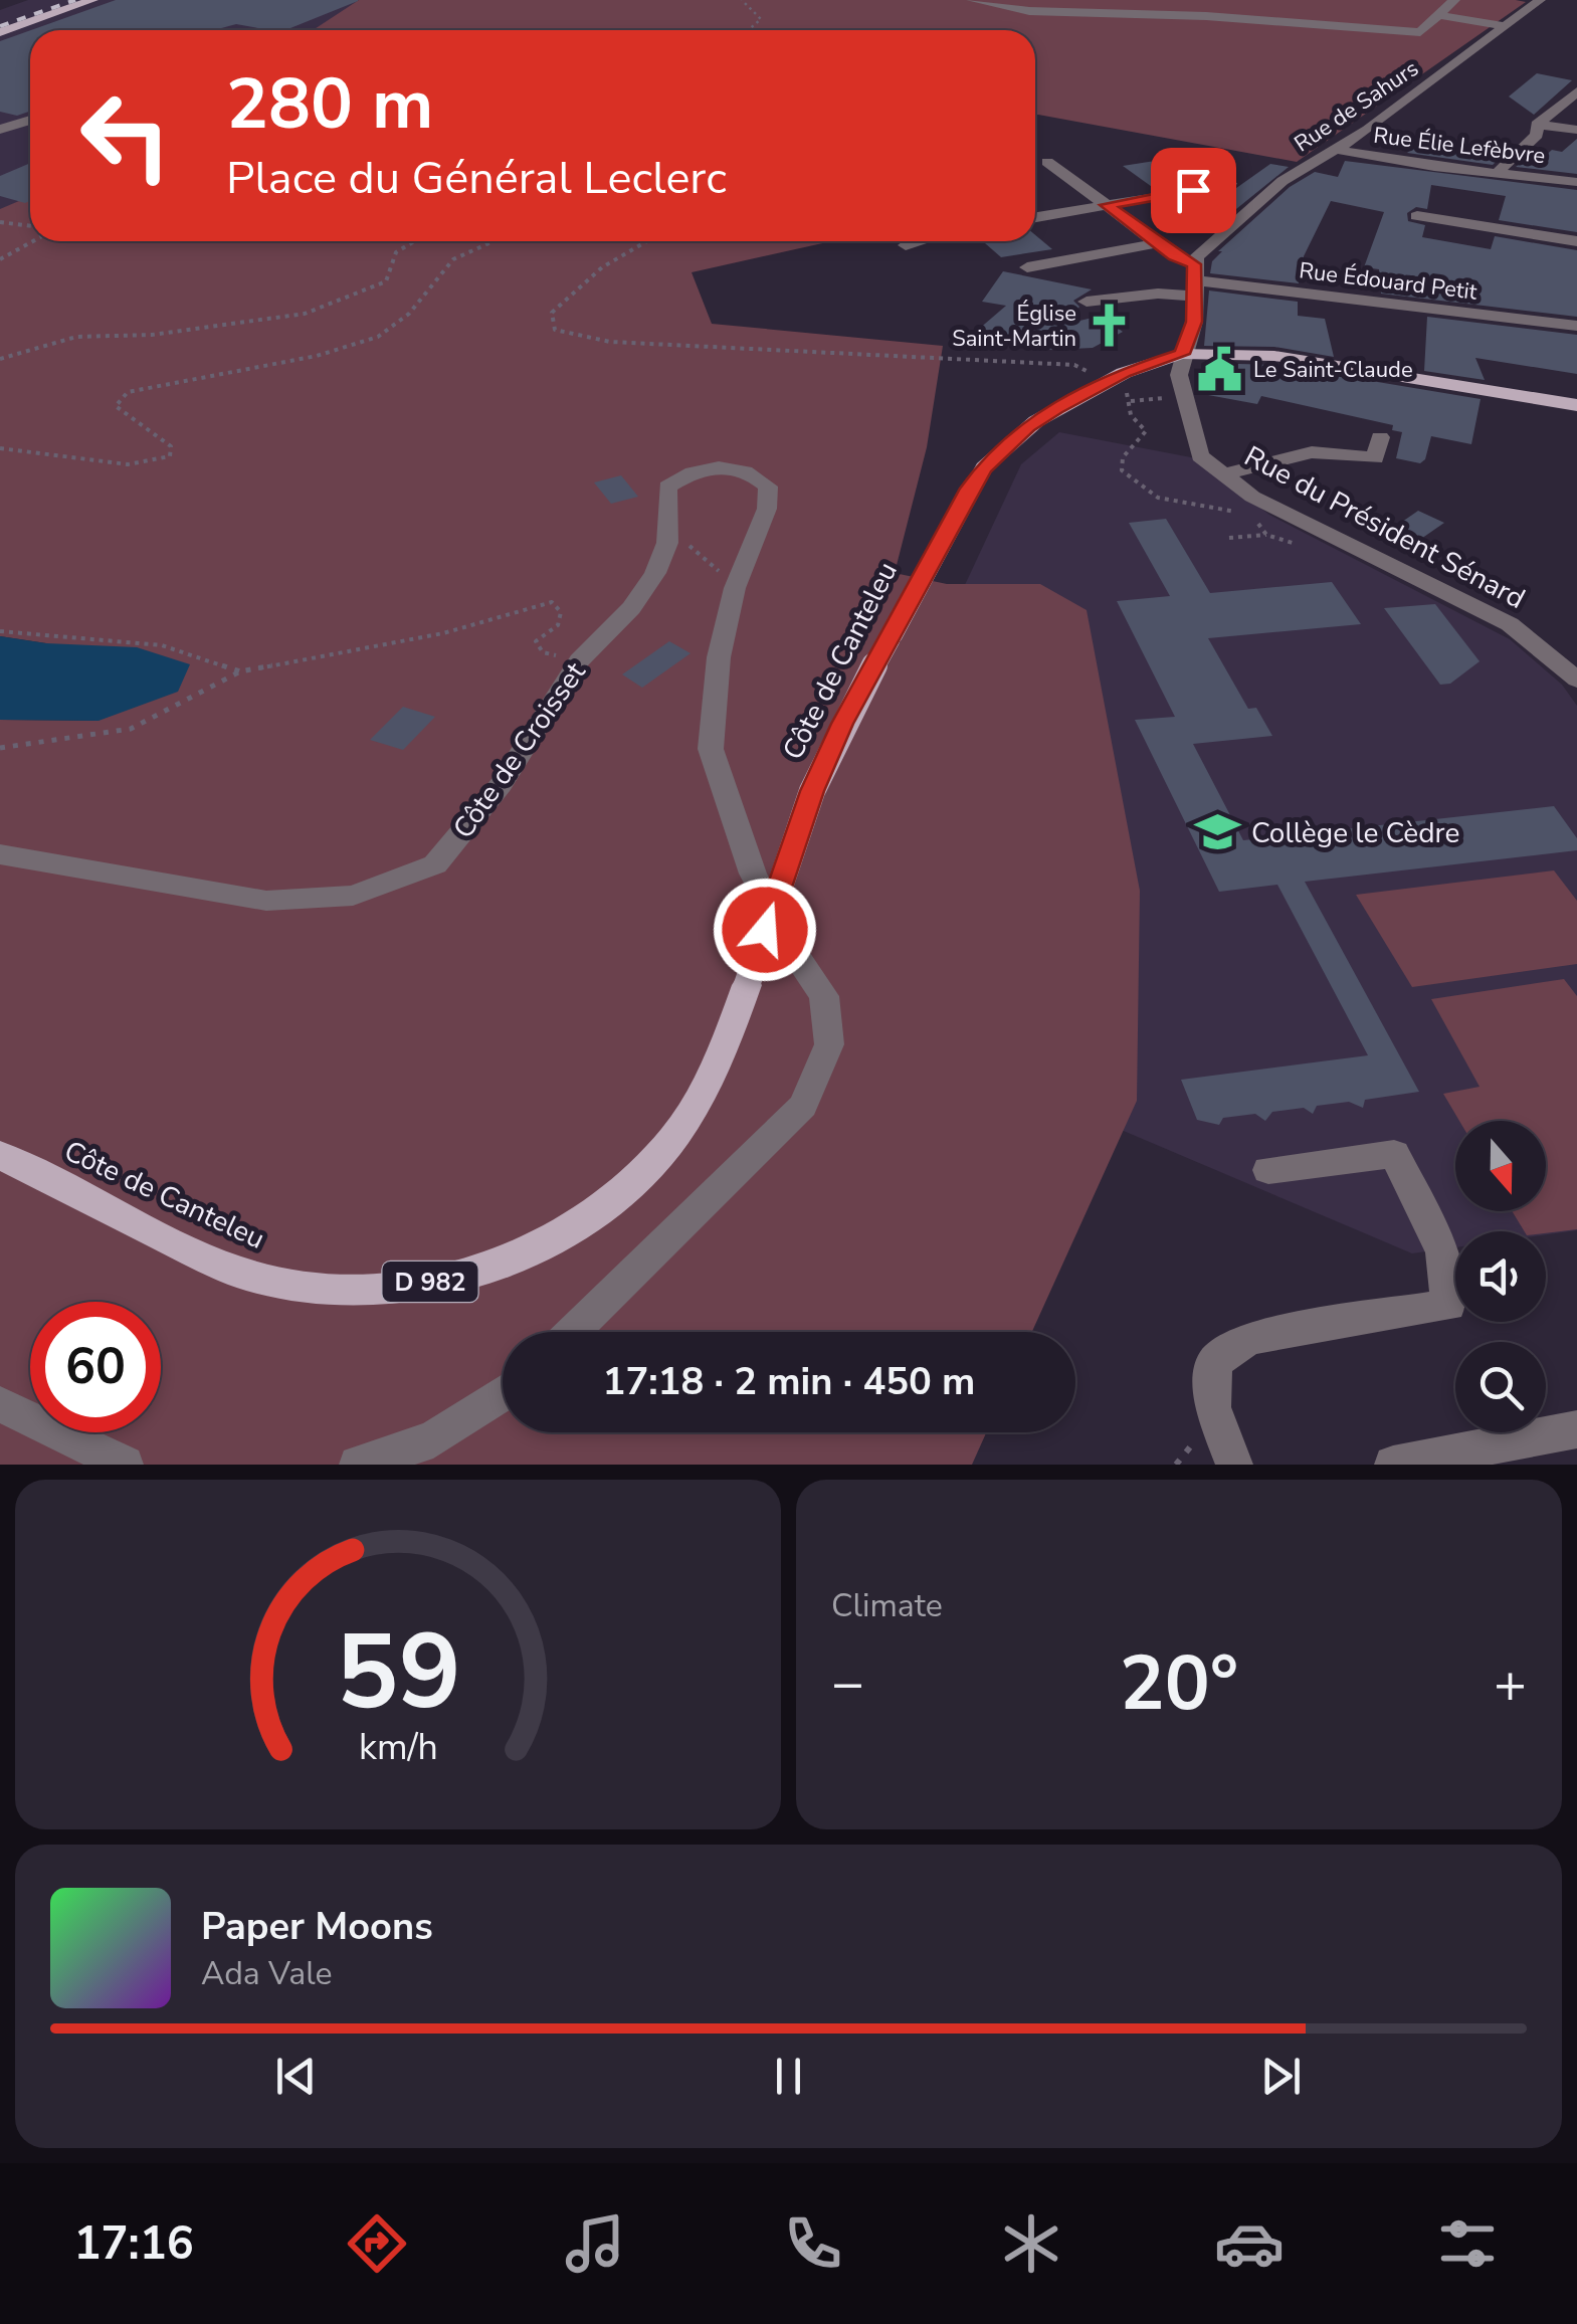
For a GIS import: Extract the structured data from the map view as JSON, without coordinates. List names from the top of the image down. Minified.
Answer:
{"streets":{"main road":["Côte de Canteleu","D 982"],"street":["Rue de Sahurs","Rue Élie Lefèbvre","Rue Édouard Petit","Rue du Président Sénard","Côte de Croisset"]},"crossings":[["Rue de Sahurs","Rue Élie Lefèbvre"],["Rue de Sahurs","Rue Édouard Petit"],["Rue de Sahurs","Rue du Président Sénard"],["Rue Édouard Petit","Rue du Président Sénard"],["Rue du Président Sénard","Côte de Canteleu"],["Rue du Président Sénard","D 982"],["Côte de Canteleu","D 982"]],"places":{"church":["Église Saint-Martin"],"public building":["Le Saint-Claude"],"school or university":["Collège le Cèdre"]},"north":"bottom","page":{"turn":["280 m","Place du Général Leclerc"],"limit":"60","trip":"17:18 · 2 min · 450 m","tile":"Climate","heat":["−","20°","+"],"song":["Paper Moons","Ada Vale"],"tabs":"17:16","gauge":["59","km/h"]}}
